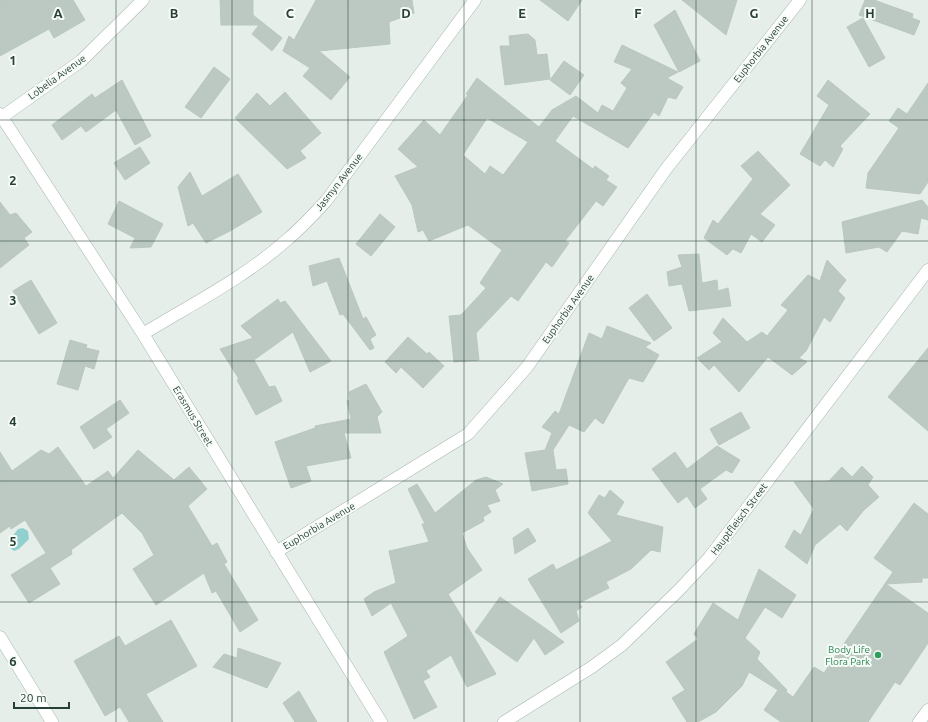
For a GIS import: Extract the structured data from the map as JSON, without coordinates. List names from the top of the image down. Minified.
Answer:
{"streets":{"street":["Euphorbia Avenue","Lobelia Avenue","Jasmyn Avenue","Erasmus Street","Hauptfleisch Street"]},"crossings":[["Euphorbia Avenue","Erasmus Street"],["Lobelia Avenue","Erasmus Street"],["Jasmyn Avenue","Erasmus Street"]],"places":["Body Life Flora Park"],"scale_bar":"20 m","grid":{"columns":["A","B","C","D","E","F","G","H"],"rows":["1","2","3","4","5","6"]}}
